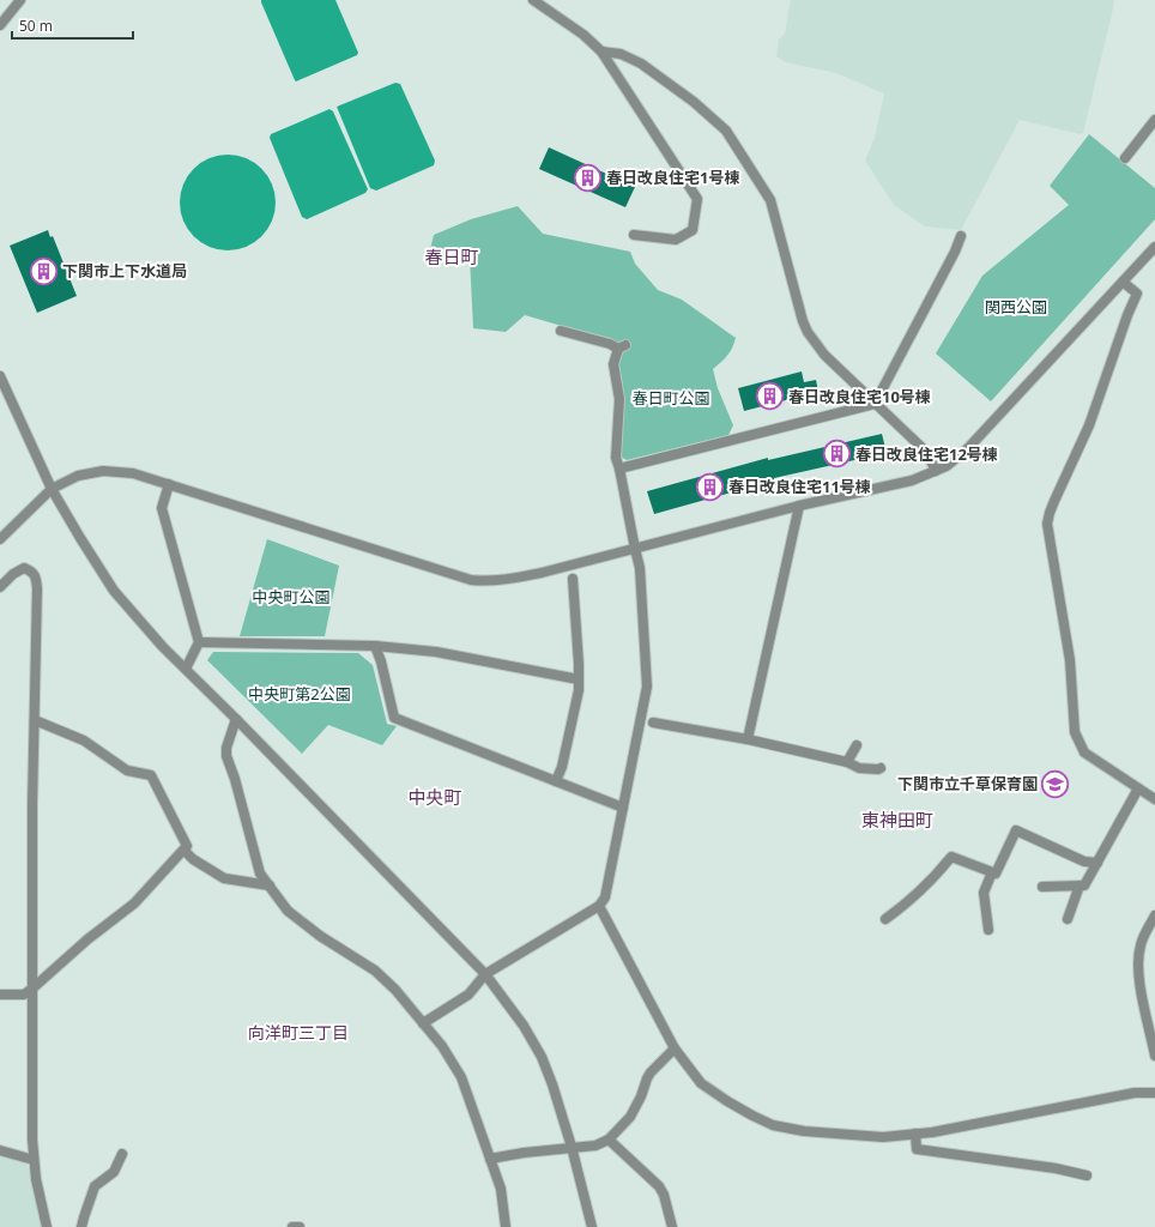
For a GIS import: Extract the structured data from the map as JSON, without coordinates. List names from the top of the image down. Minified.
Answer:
{"districts":["春日町","中央町","東神田町","向洋町三丁目"],"parks":["関西公園","春日町公園","中央町公園","中央町第2公園"],"places":{"building":["春日改良住宅1号棟","下関市上下水道局","春日改良住宅10号棟","春日改良住宅12号棟","春日改良住宅11号棟"],"school or university":["下関市立千草保育園"]},"scale_bar":"50 m"}
